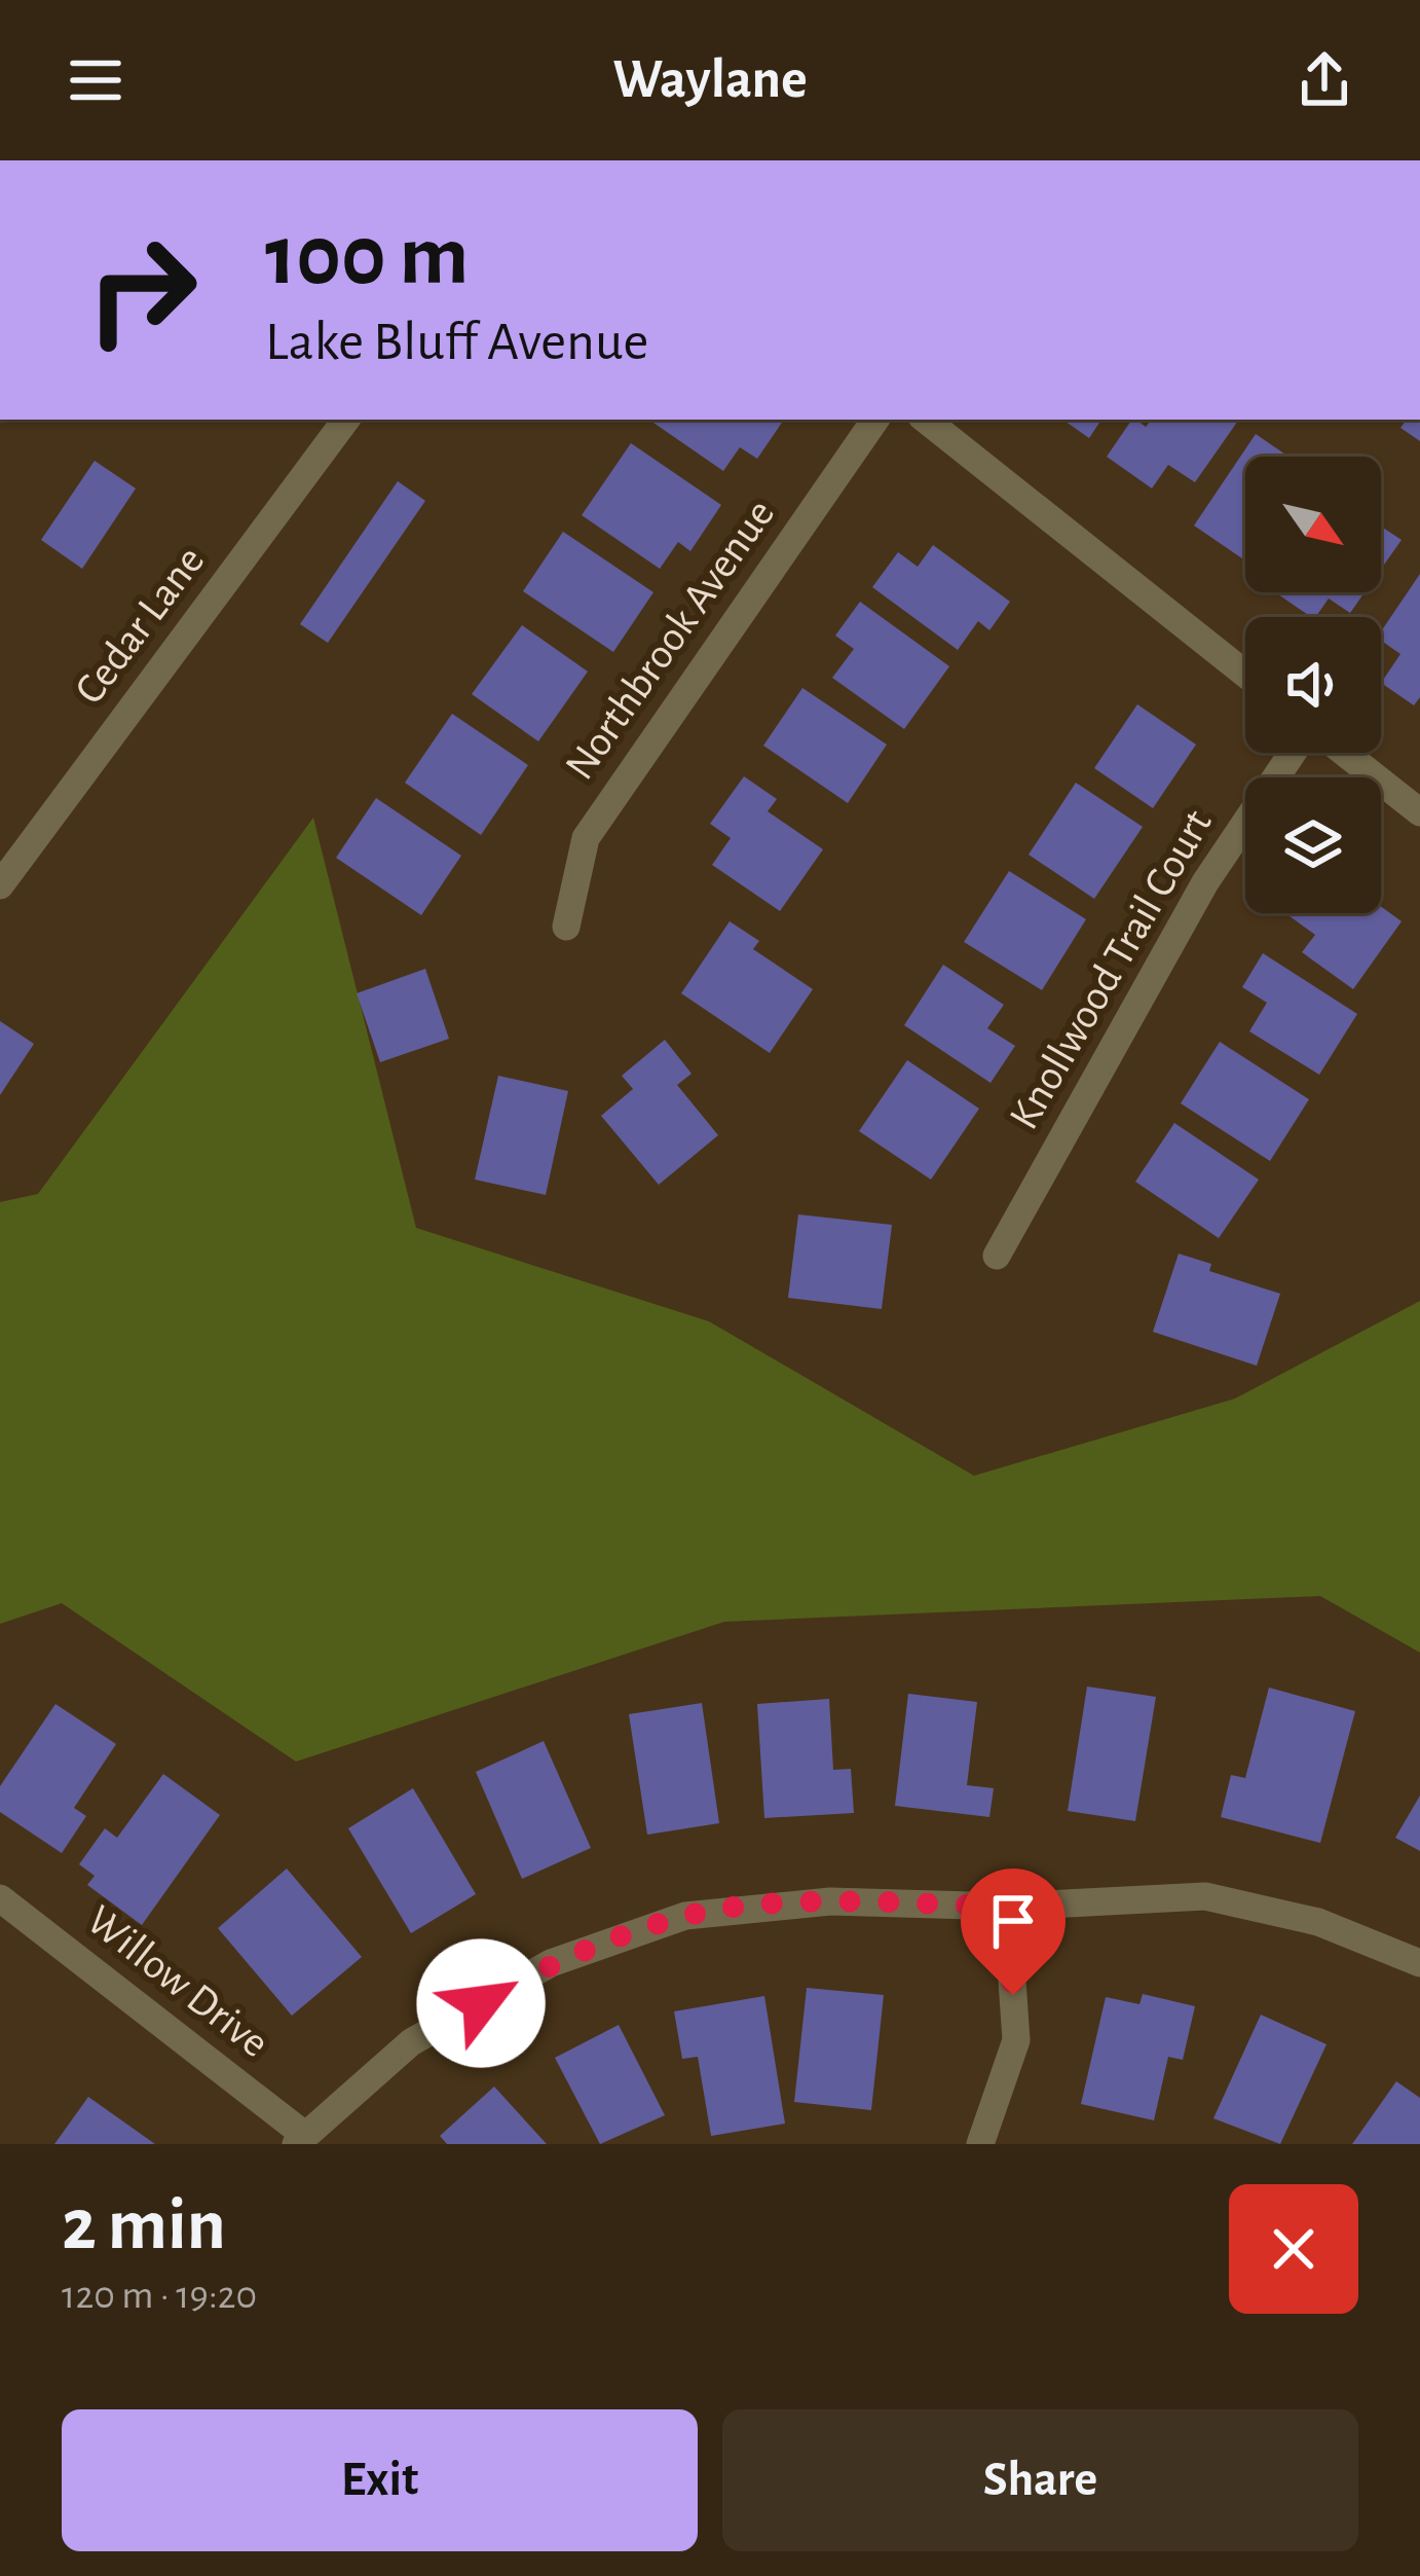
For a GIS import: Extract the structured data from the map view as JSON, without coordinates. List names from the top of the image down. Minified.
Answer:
{"streets":{"street":["Cedar Lane","Northbrook Avenue","Knollwood Trail Court","Willow Drive"]},"north":"bottom right","page":{"header":"Waylane","turn":["100 m","Lake Bluff Avenue"],"heading":["2 min","120 m · 19:20"],"buttons":["Exit","Share"]}}
